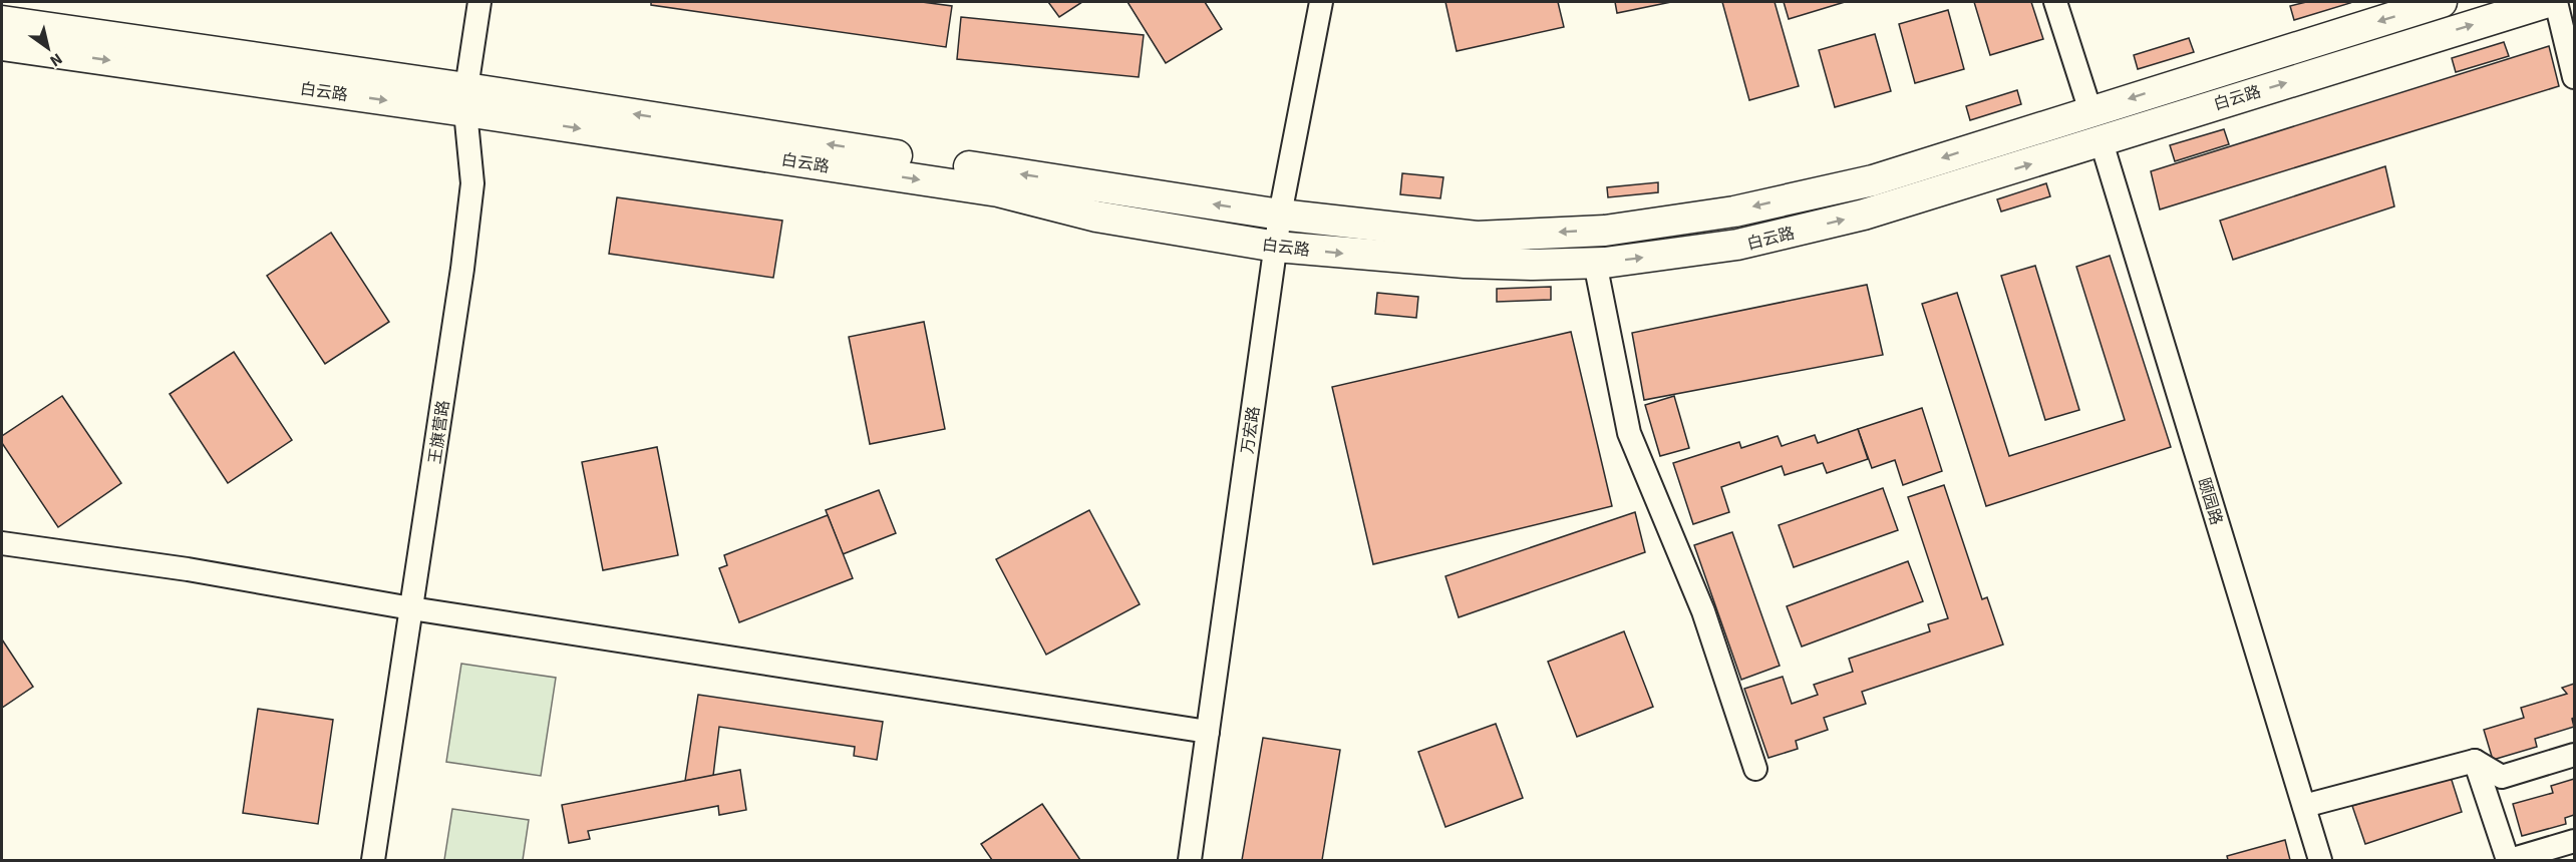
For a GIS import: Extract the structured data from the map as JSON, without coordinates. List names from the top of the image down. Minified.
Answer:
{"streets":{"main road":["白云路"],"street":["万宏路","王旗营路","颐园路"]},"crossings":[["白云路","万宏路"],["白云路","王旗营路"],["白云路","颐园路"]],"north":"bottom right"}
